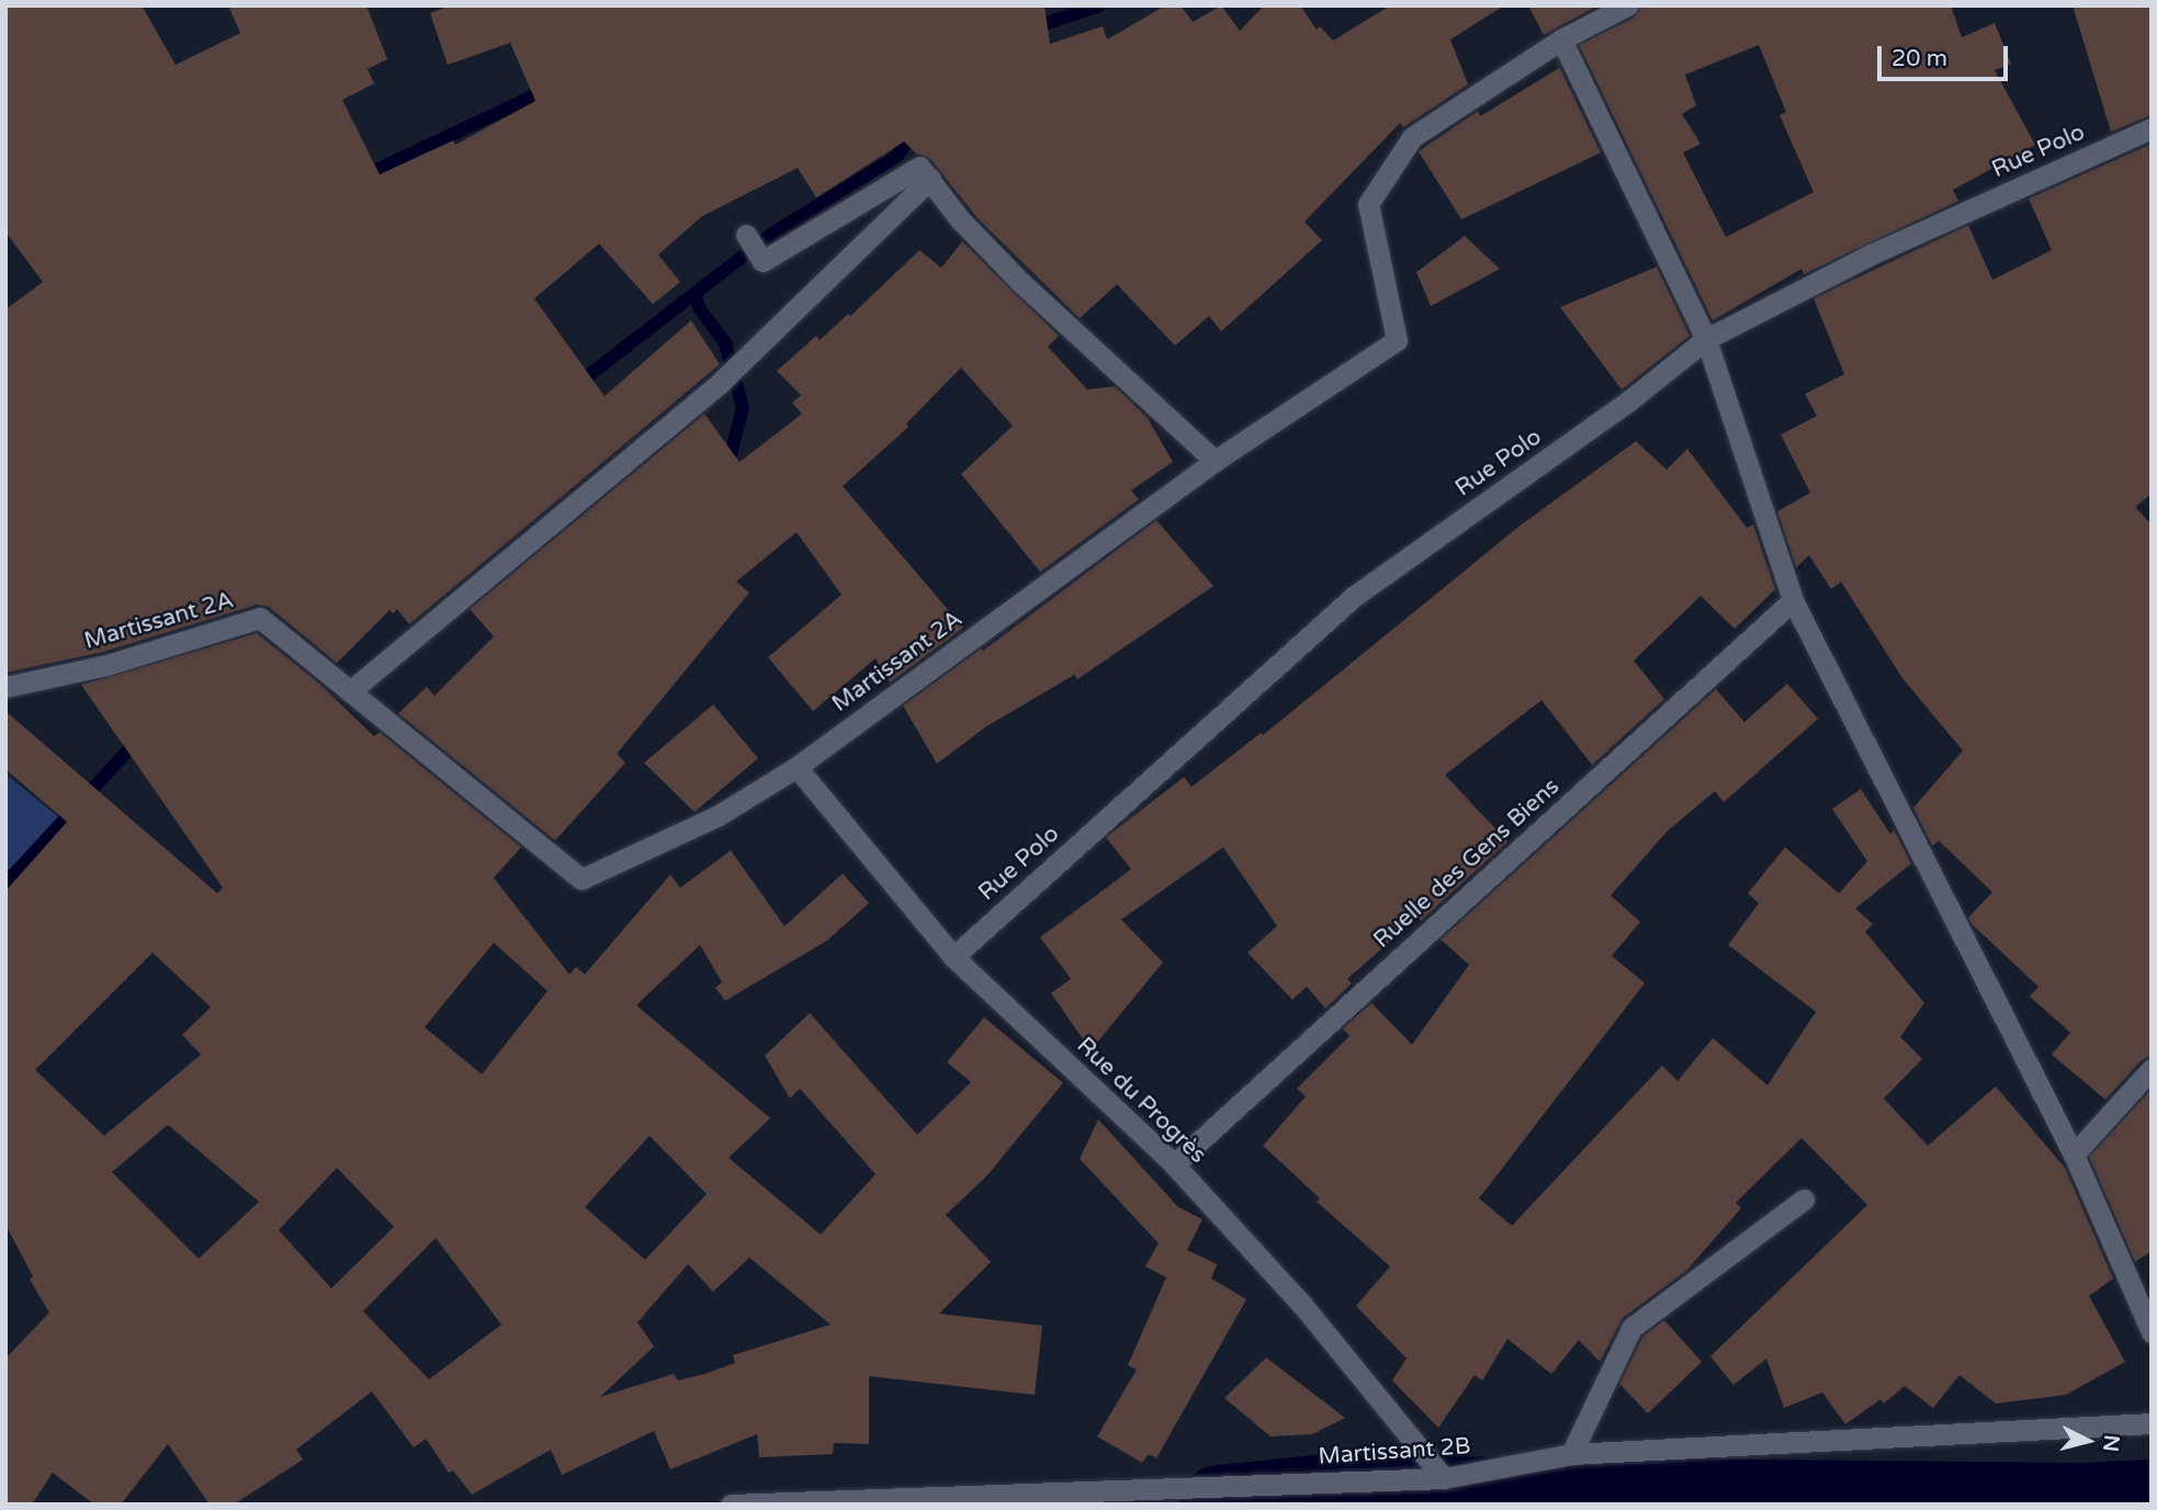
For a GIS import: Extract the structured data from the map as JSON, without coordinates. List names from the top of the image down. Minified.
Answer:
{"streets":{"street":["Rue Polo","Martissant 2A","Ruelle des Gens Biens","Rue du Progrès","Martissant 2B"]},"crossings":[["Rue Polo","Rue du Progrès"],["Martissant 2A","Rue du Progrès"],["Ruelle des Gens Biens","Rue du Progrès"],["Rue du Progrès","Martissant 2B"]],"scale_bar":"20 m","north":"right"}
